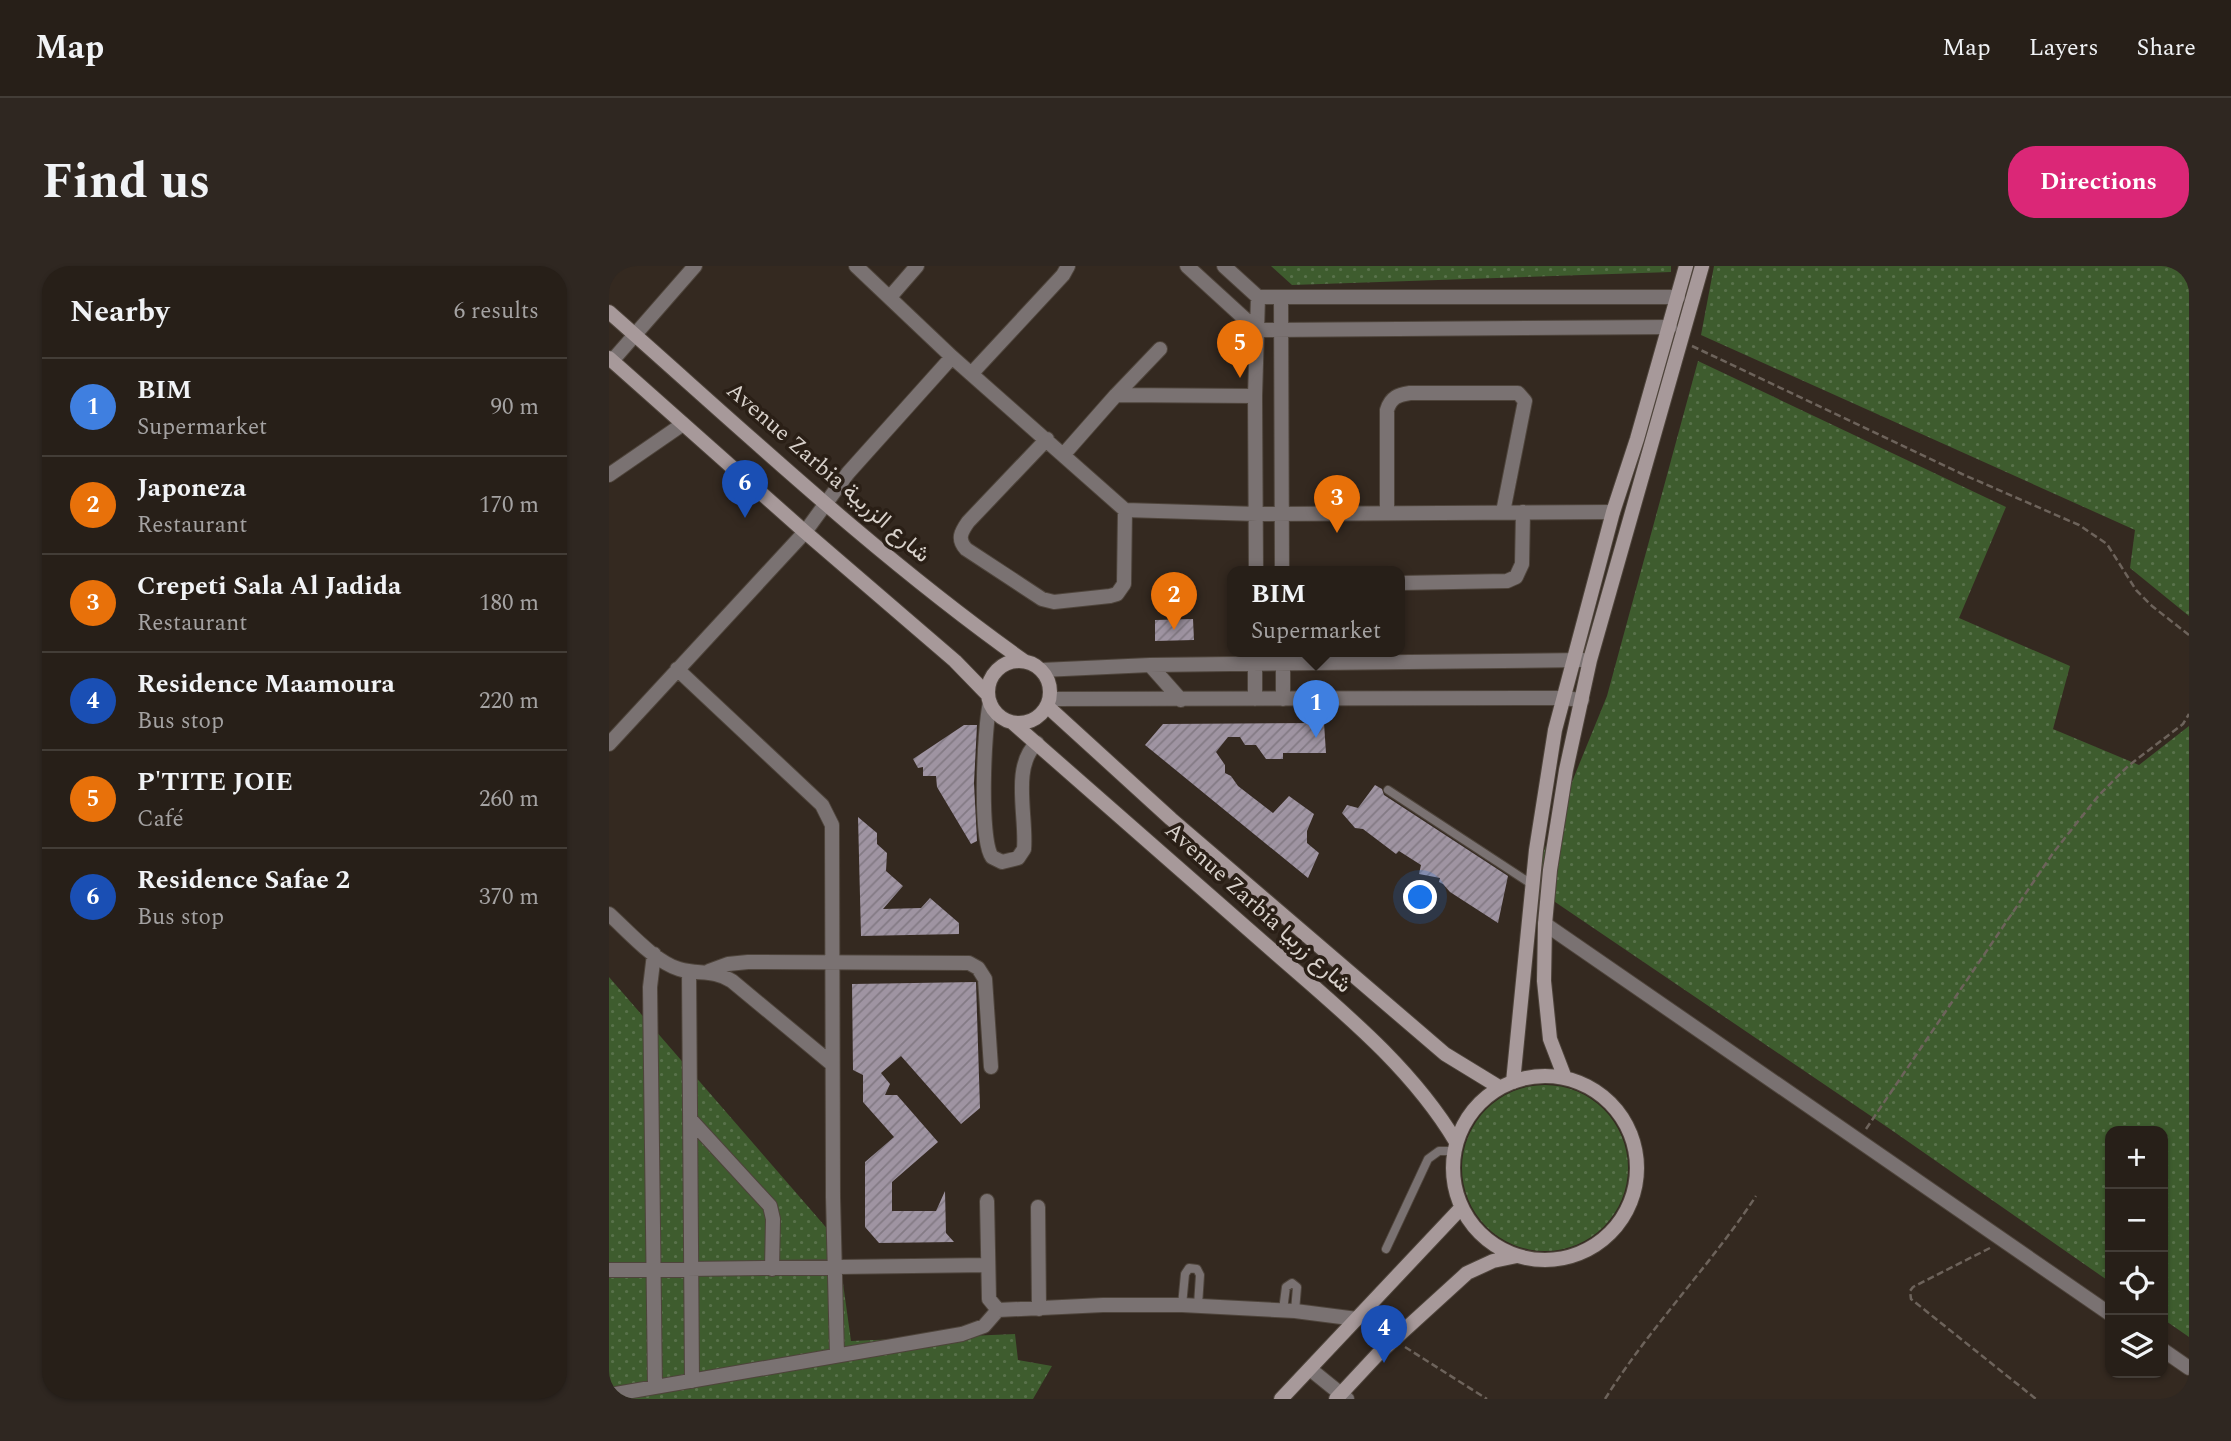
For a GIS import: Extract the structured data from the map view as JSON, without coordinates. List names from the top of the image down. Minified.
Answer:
{"streets":{"main road":["Avenue Zarbia شارع الزربية","Avenue Zarbia شارع زربيا"]},"crossings":[["Avenue Zarbia شارع الزربية","Avenue Zarbia شارع زربيا"]],"page":{"header":"Map","nav":["Map","Layers","Share"],"title":"Find us","buttons":"Directions","heading":["Nearby","6 results"],"pins":["5","6","3","2","1","4"],"list":[{"mark":"1","name":"BIM","note":"Supermarket","value":"90 m"},{"mark":"2","name":"Japoneza","note":"Restaurant","value":"170 m"},{"mark":"3","name":"Crepeti Sala Al Jadida","note":"Restaurant","value":"180 m"},{"mark":"4","name":"Residence Maamoura","note":"Bus stop","value":"220 m"},{"mark":"5","name":"P'TITE JOIE","note":"Café","value":"260 m"},{"mark":"6","name":"Residence Safae 2","note":"Bus stop","value":"370 m"}],"popup":["BIM","Supermarket"],"map_buttons":["+","−"]}}
